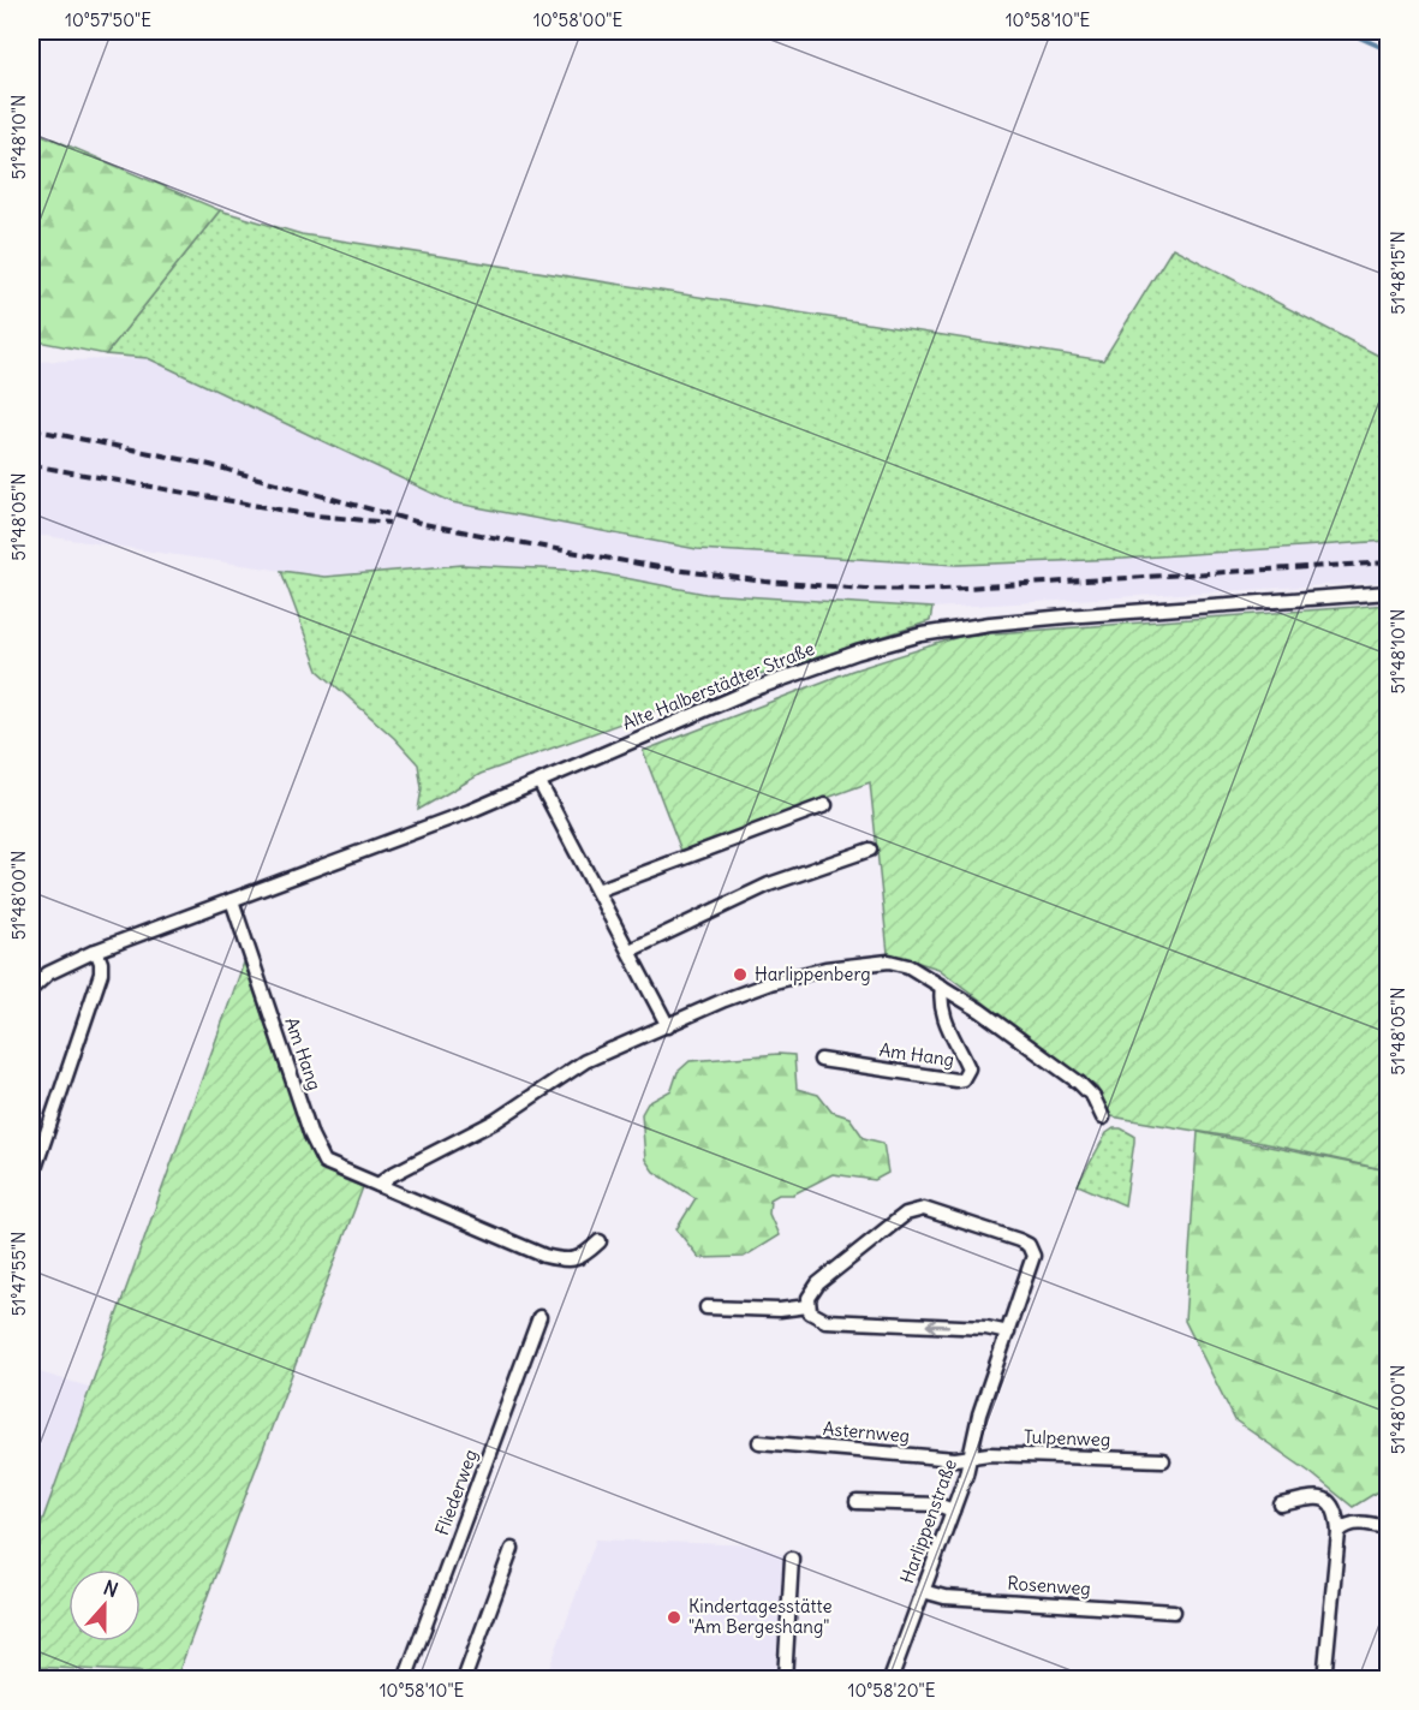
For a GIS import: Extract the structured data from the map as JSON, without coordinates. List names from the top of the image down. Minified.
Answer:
{"streets":{"street":["Alte Halberstädter Straße","Am Hang","Asternweg","Tulpenweg","Fliederweg","Harlippenstraße","Rosenweg"]},"crossings":[["Alte Halberstädter Straße","Am Hang"],["Asternweg","Tulpenweg"],["Asternweg","Harlippenstraße"],["Tulpenweg","Harlippenstraße"],["Harlippenstraße","Rosenweg"]],"places":["Harlippenberg","Kindertagesstätte \"Am Bergeshang\""],"north":"top","coordinates":["10°57'50\"E","10°58'00\"E","10°58'10\"E","51°48'10\"N","51°48'15\"N","51°48'05\"N","51°48'00\"N","51°47'55\"N","10°58'20\"E"]}
